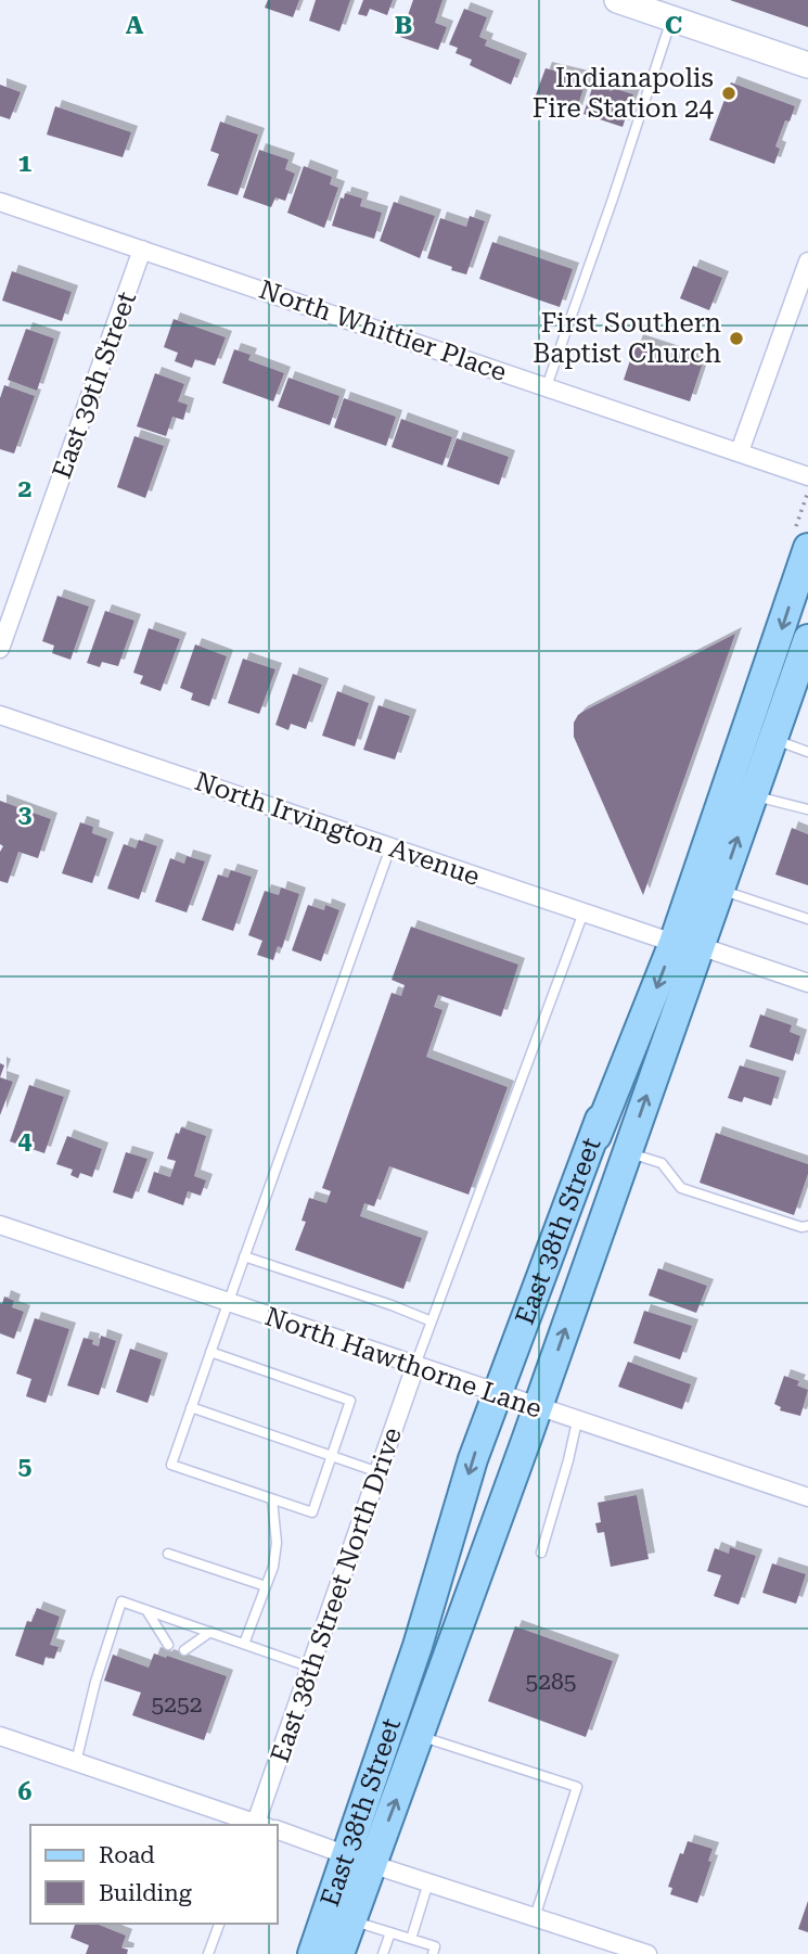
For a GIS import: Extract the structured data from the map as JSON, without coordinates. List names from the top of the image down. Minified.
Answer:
{"streets":{"main road":["East 38th Street"],"street":["North Whittier Place","East 39th Street","North Irvington Avenue","North Hawthorne Lane","East 38th Street North Drive"]},"crossings":[["North Whittier Place","East 39th Street"],["North Irvington Avenue","East 38th Street"],["East 38th Street","North Hawthorne Lane"],["North Hawthorne Lane","East 38th Street North Drive"]],"places":["Indianapolis Fire Station 24","First Southern Baptist Church"],"house_numbers":["5285","5252"],"legend":["Road","Building"],"grid":{"columns":["A","B","C"],"rows":["1","2","3","4","5","6"]}}
